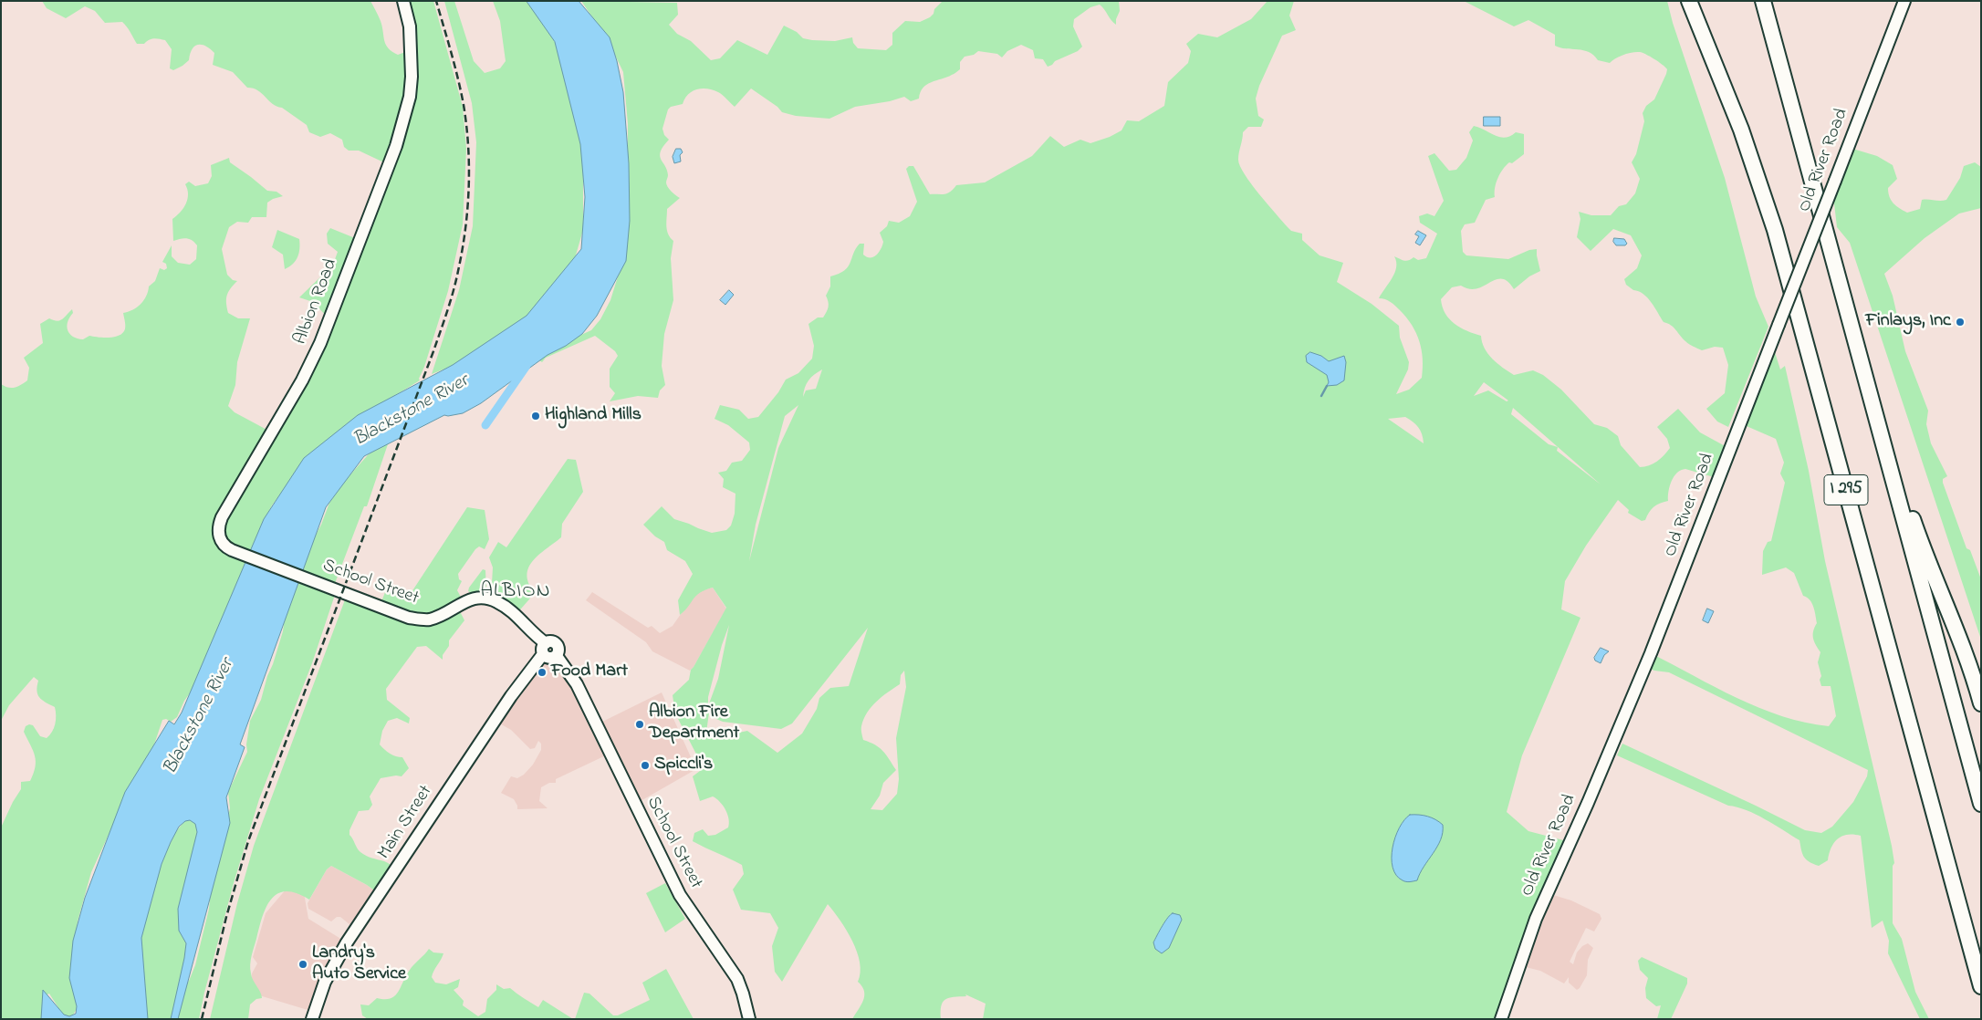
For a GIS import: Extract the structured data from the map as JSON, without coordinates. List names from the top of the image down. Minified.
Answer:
{"streets":{"highway":["I 295"],"street":["Old River Road","Albion Road","School Street","Main Street"]},"crossings":[["Albion Road","School Street"],["School Street","Main Street"]],"districts":["ALBION"],"water":["Blackstone River"],"places":["Finlays, Inc","Highland Mills","Food Mart","Albion Fire Department","Spiccli's","Landry's Auto Service"]}
